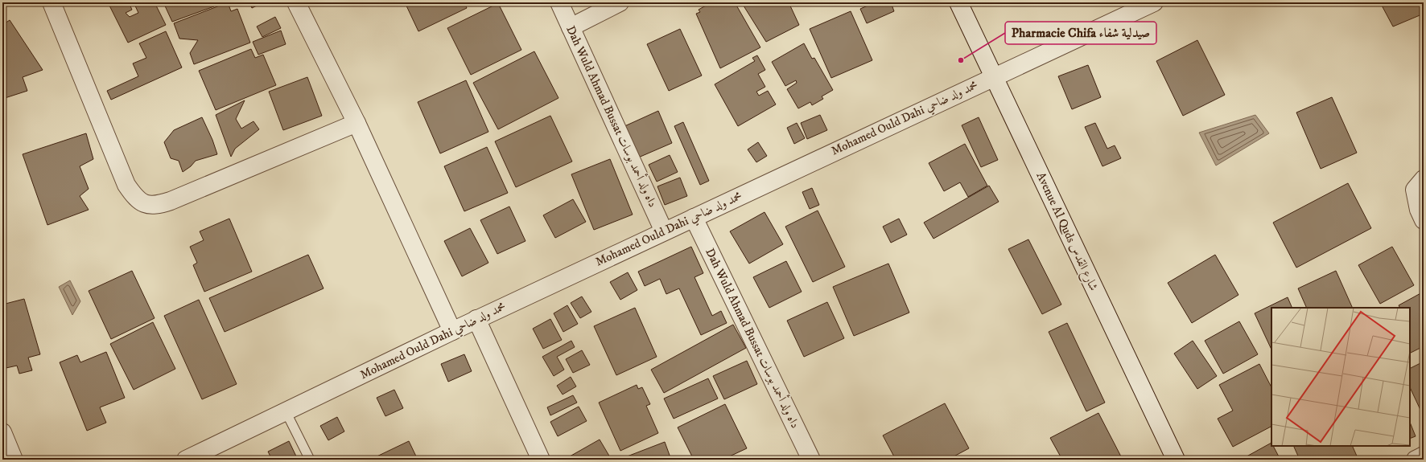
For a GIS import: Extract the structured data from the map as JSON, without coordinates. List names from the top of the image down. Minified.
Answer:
{"streets":{"street":["Dah Wuld Ahmad Bussat داه ولد أحمد بوسات","Mohamed Ould Dahi محمد ولد ضاحي","Avenue Al Quds شارع القدس"]},"crossings":[["Dah Wuld Ahmad Bussat داه ولد أحمد بوسات","Mohamed Ould Dahi محمد ولد ضاحي"],["Mohamed Ould Dahi محمد ولد ضاحي","Avenue Al Quds شارع القدس"]],"places":["Pharmacie Chifa صيدلية شفاء"]}
